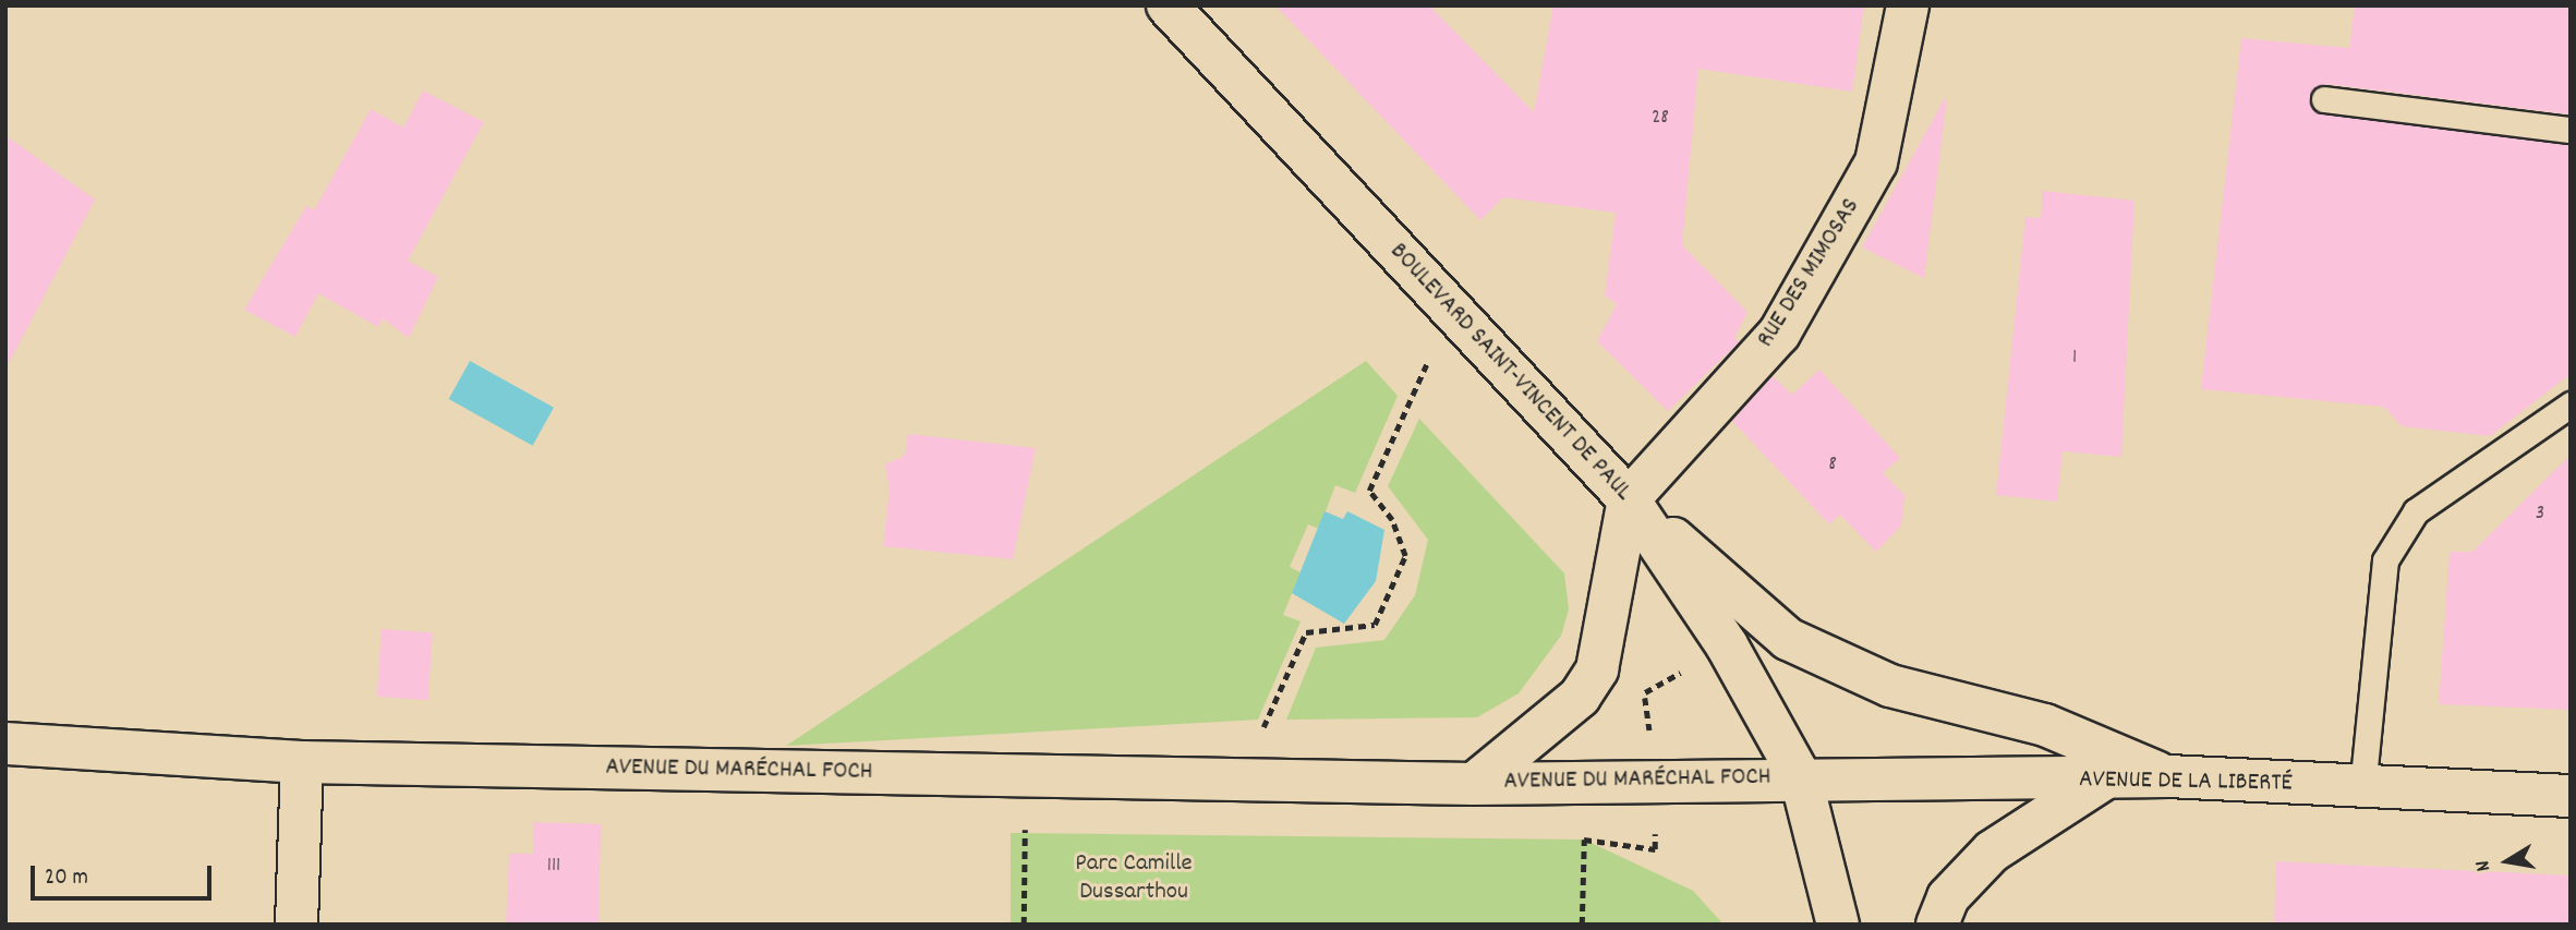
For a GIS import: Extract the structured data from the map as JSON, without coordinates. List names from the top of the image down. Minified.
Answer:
{"streets":{"main road":["RUE DES MIMOSAS","BOULEVARD SAINT-VINCENT DE PAUL","AVENUE DU MARÉCHAL FOCH","AVENUE DE LA LIBERTÉ"]},"crossings":[["RUE DES MIMOSAS","BOULEVARD SAINT-VINCENT DE PAUL"],["RUE DES MIMOSAS","AVENUE DU MARÉCHAL FOCH"],["BOULEVARD SAINT-VINCENT DE PAUL","AVENUE DU MARÉCHAL FOCH"],["BOULEVARD SAINT-VINCENT DE PAUL","AVENUE DE LA LIBERTÉ"],["AVENUE DU MARÉCHAL FOCH","AVENUE DE LA LIBERTÉ"]],"parks":["Parc Camille Dussarthou"],"house_numbers":["28","1","8","3","111"],"scale_bar":"20 m","north":"left"}
